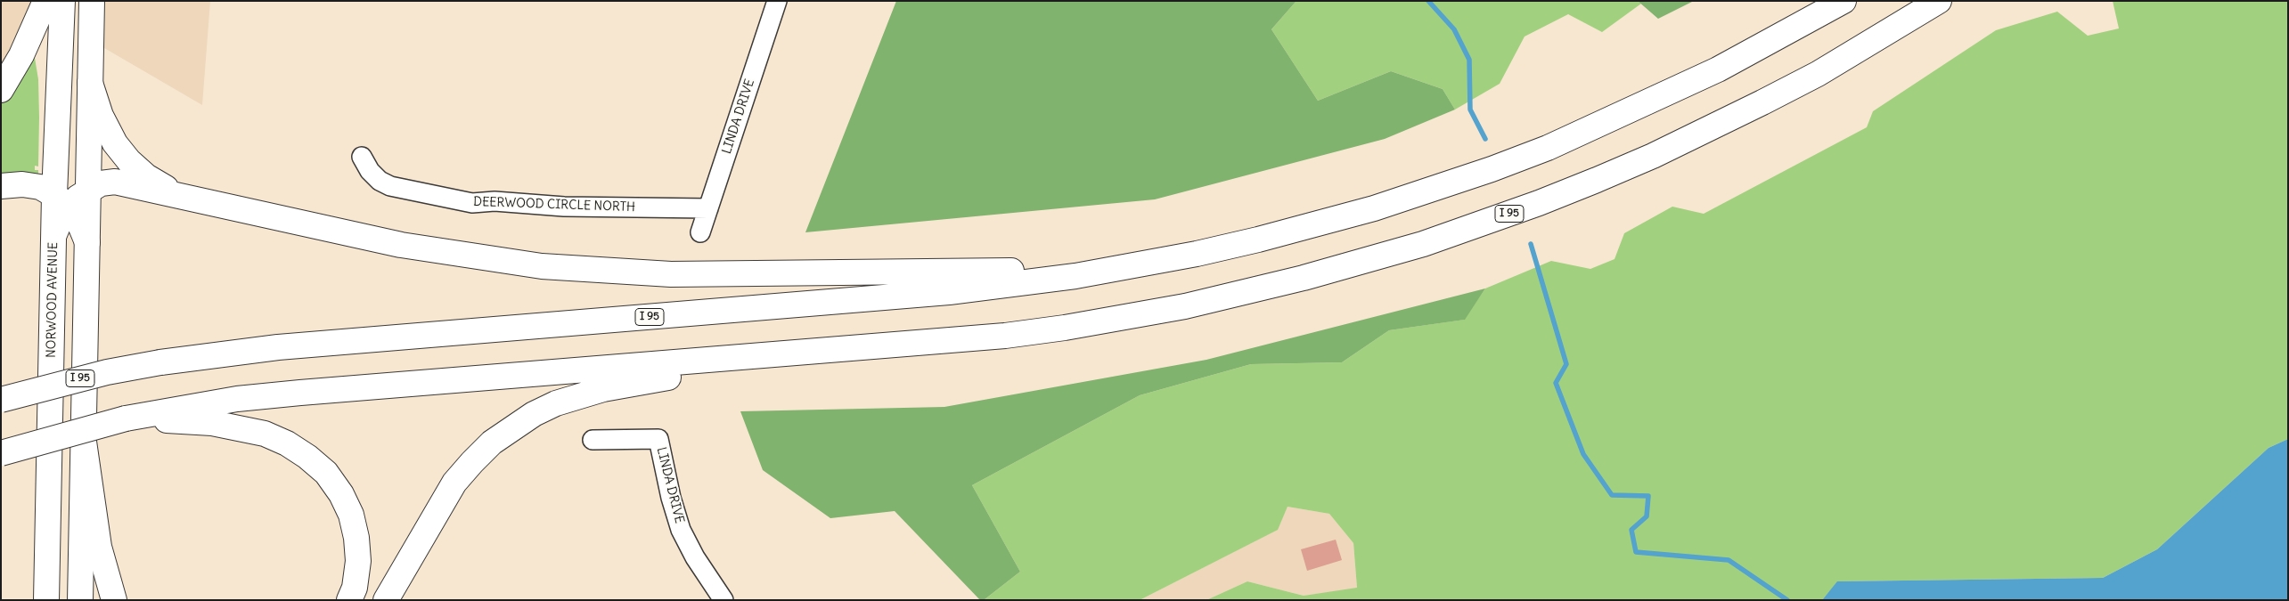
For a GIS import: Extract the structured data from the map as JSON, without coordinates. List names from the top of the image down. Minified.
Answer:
{"streets":{"main road":["I 95","NORWOOD AVENUE"],"street":["LINDA DRIVE","DEERWOOD CIRCLE NORTH"]},"crossings":[["LINDA DRIVE","DEERWOOD CIRCLE NORTH"]]}
